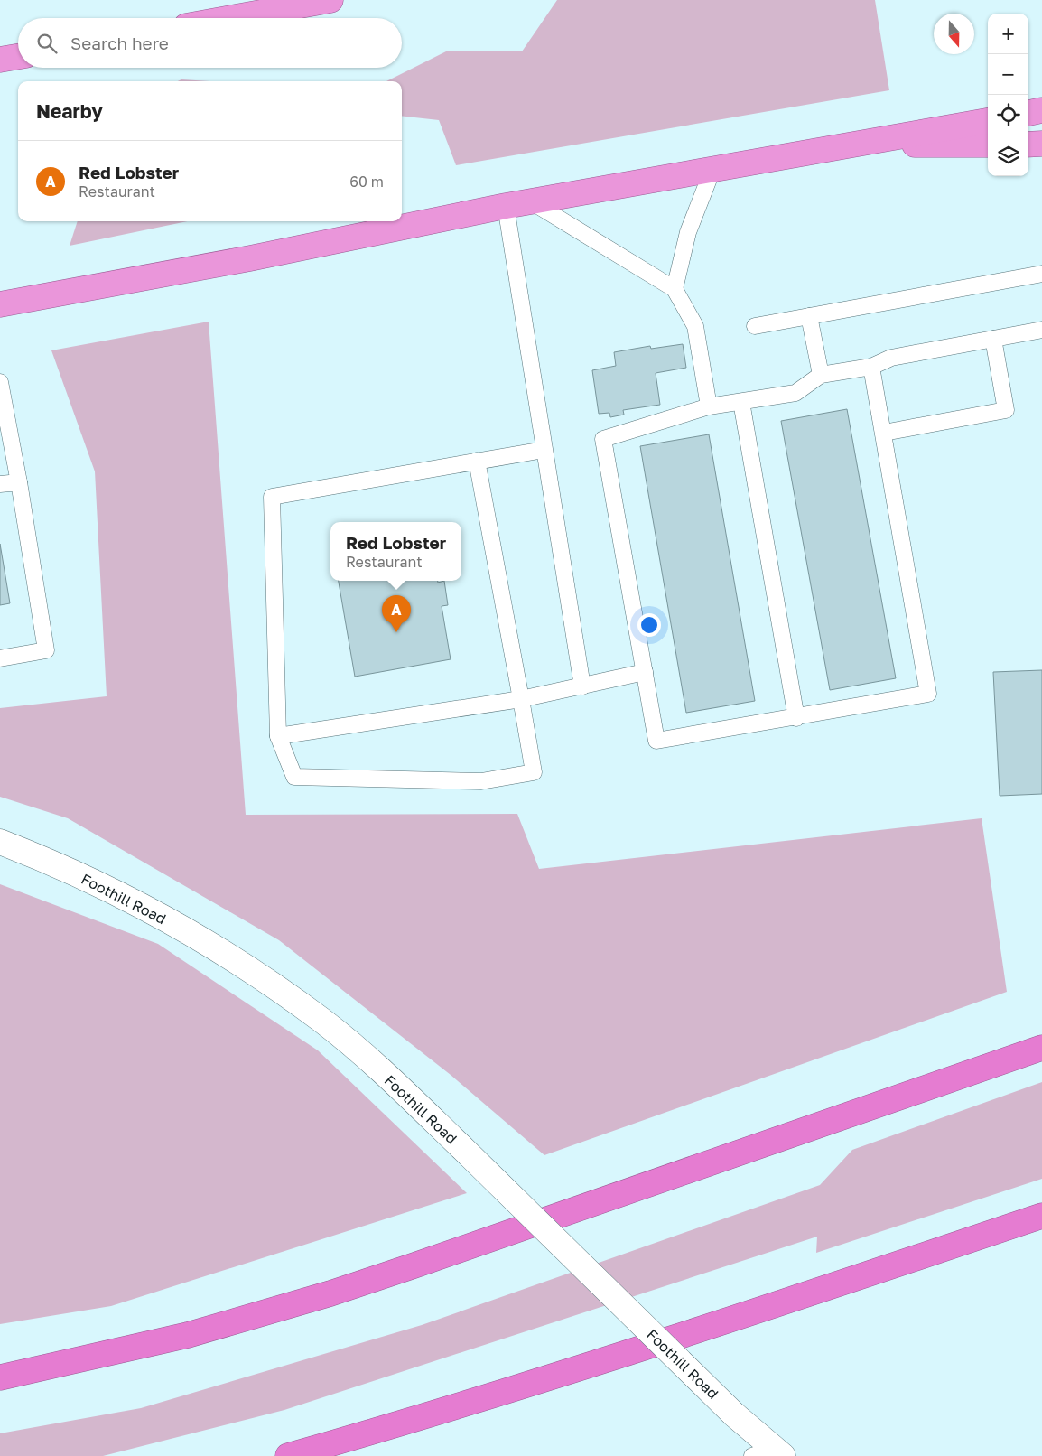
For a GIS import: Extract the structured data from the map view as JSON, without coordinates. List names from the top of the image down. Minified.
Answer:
{"streets":{"street":["Foothill Road"]},"north":"bottom","page":{"map_buttons":["+","−"],"search":"Search here","heading":"Nearby","list":[{"mark":"A","name":"Red Lobster","note":"Restaurant","value":"60 m"}],"popup":["Red Lobster","Restaurant"],"pins":"A"}}
